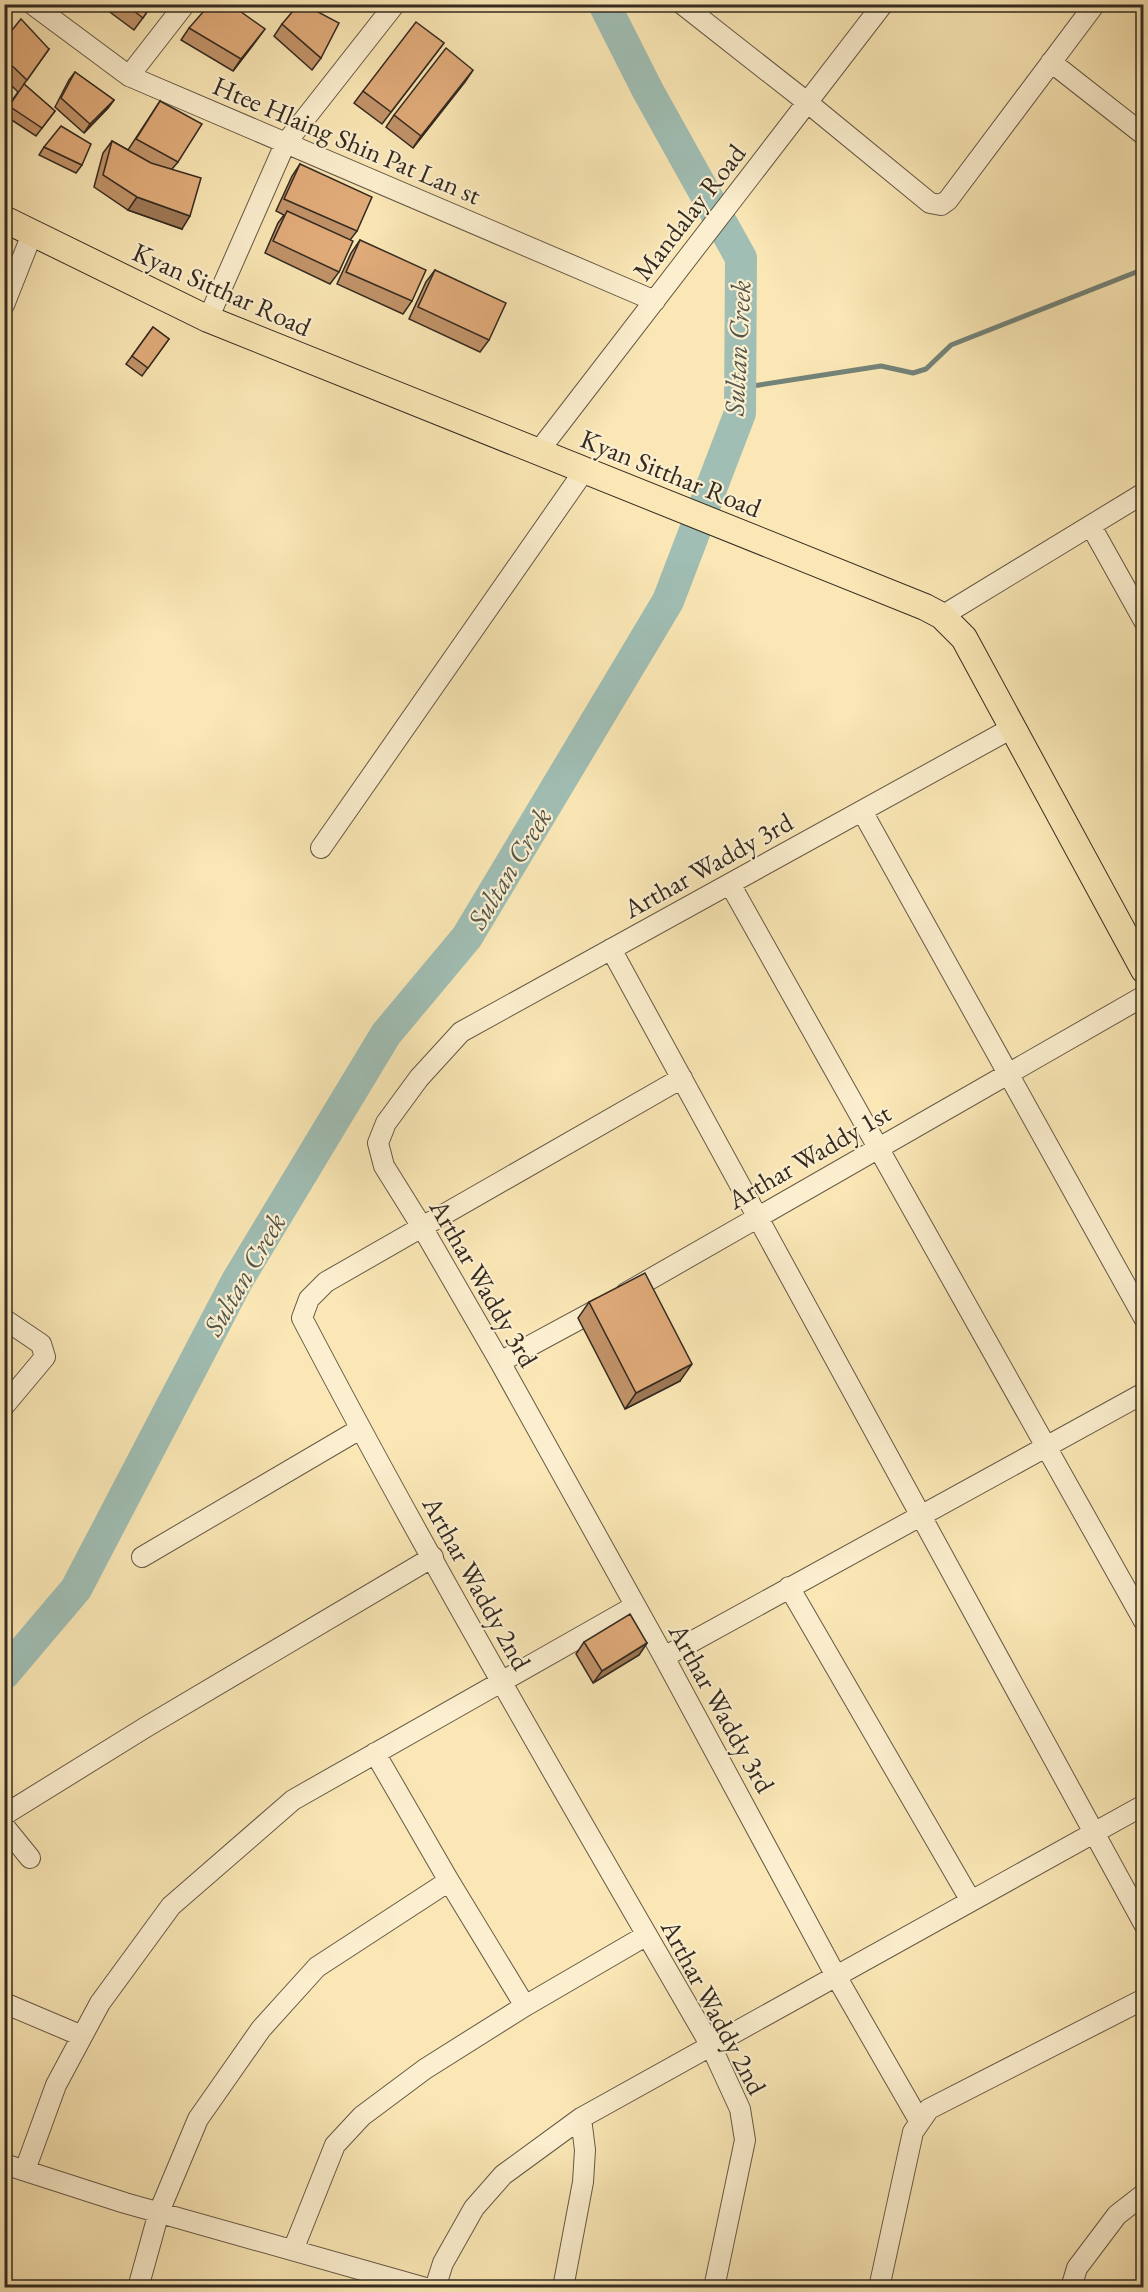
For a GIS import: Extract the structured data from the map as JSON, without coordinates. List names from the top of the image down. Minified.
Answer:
{"streets":{"main road":["Kyan Sitthar Road"],"street":["Htee Hlaing Shin Pat Lan st","Mandalay Road","Arthar Waddy 3rd","Arthar Waddy 1st","Arthar Waddy 2nd"]},"crossings":[["Htee Hlaing Shin Pat Lan st","Mandalay Road"],["Mandalay Road","Kyan Sitthar Road"],["Kyan Sitthar Road","Arthar Waddy 3rd"],["Arthar Waddy 3rd","Arthar Waddy 1st"],["Arthar Waddy 3rd","Arthar Waddy 2nd"]],"water":["Sultan Creek"]}
